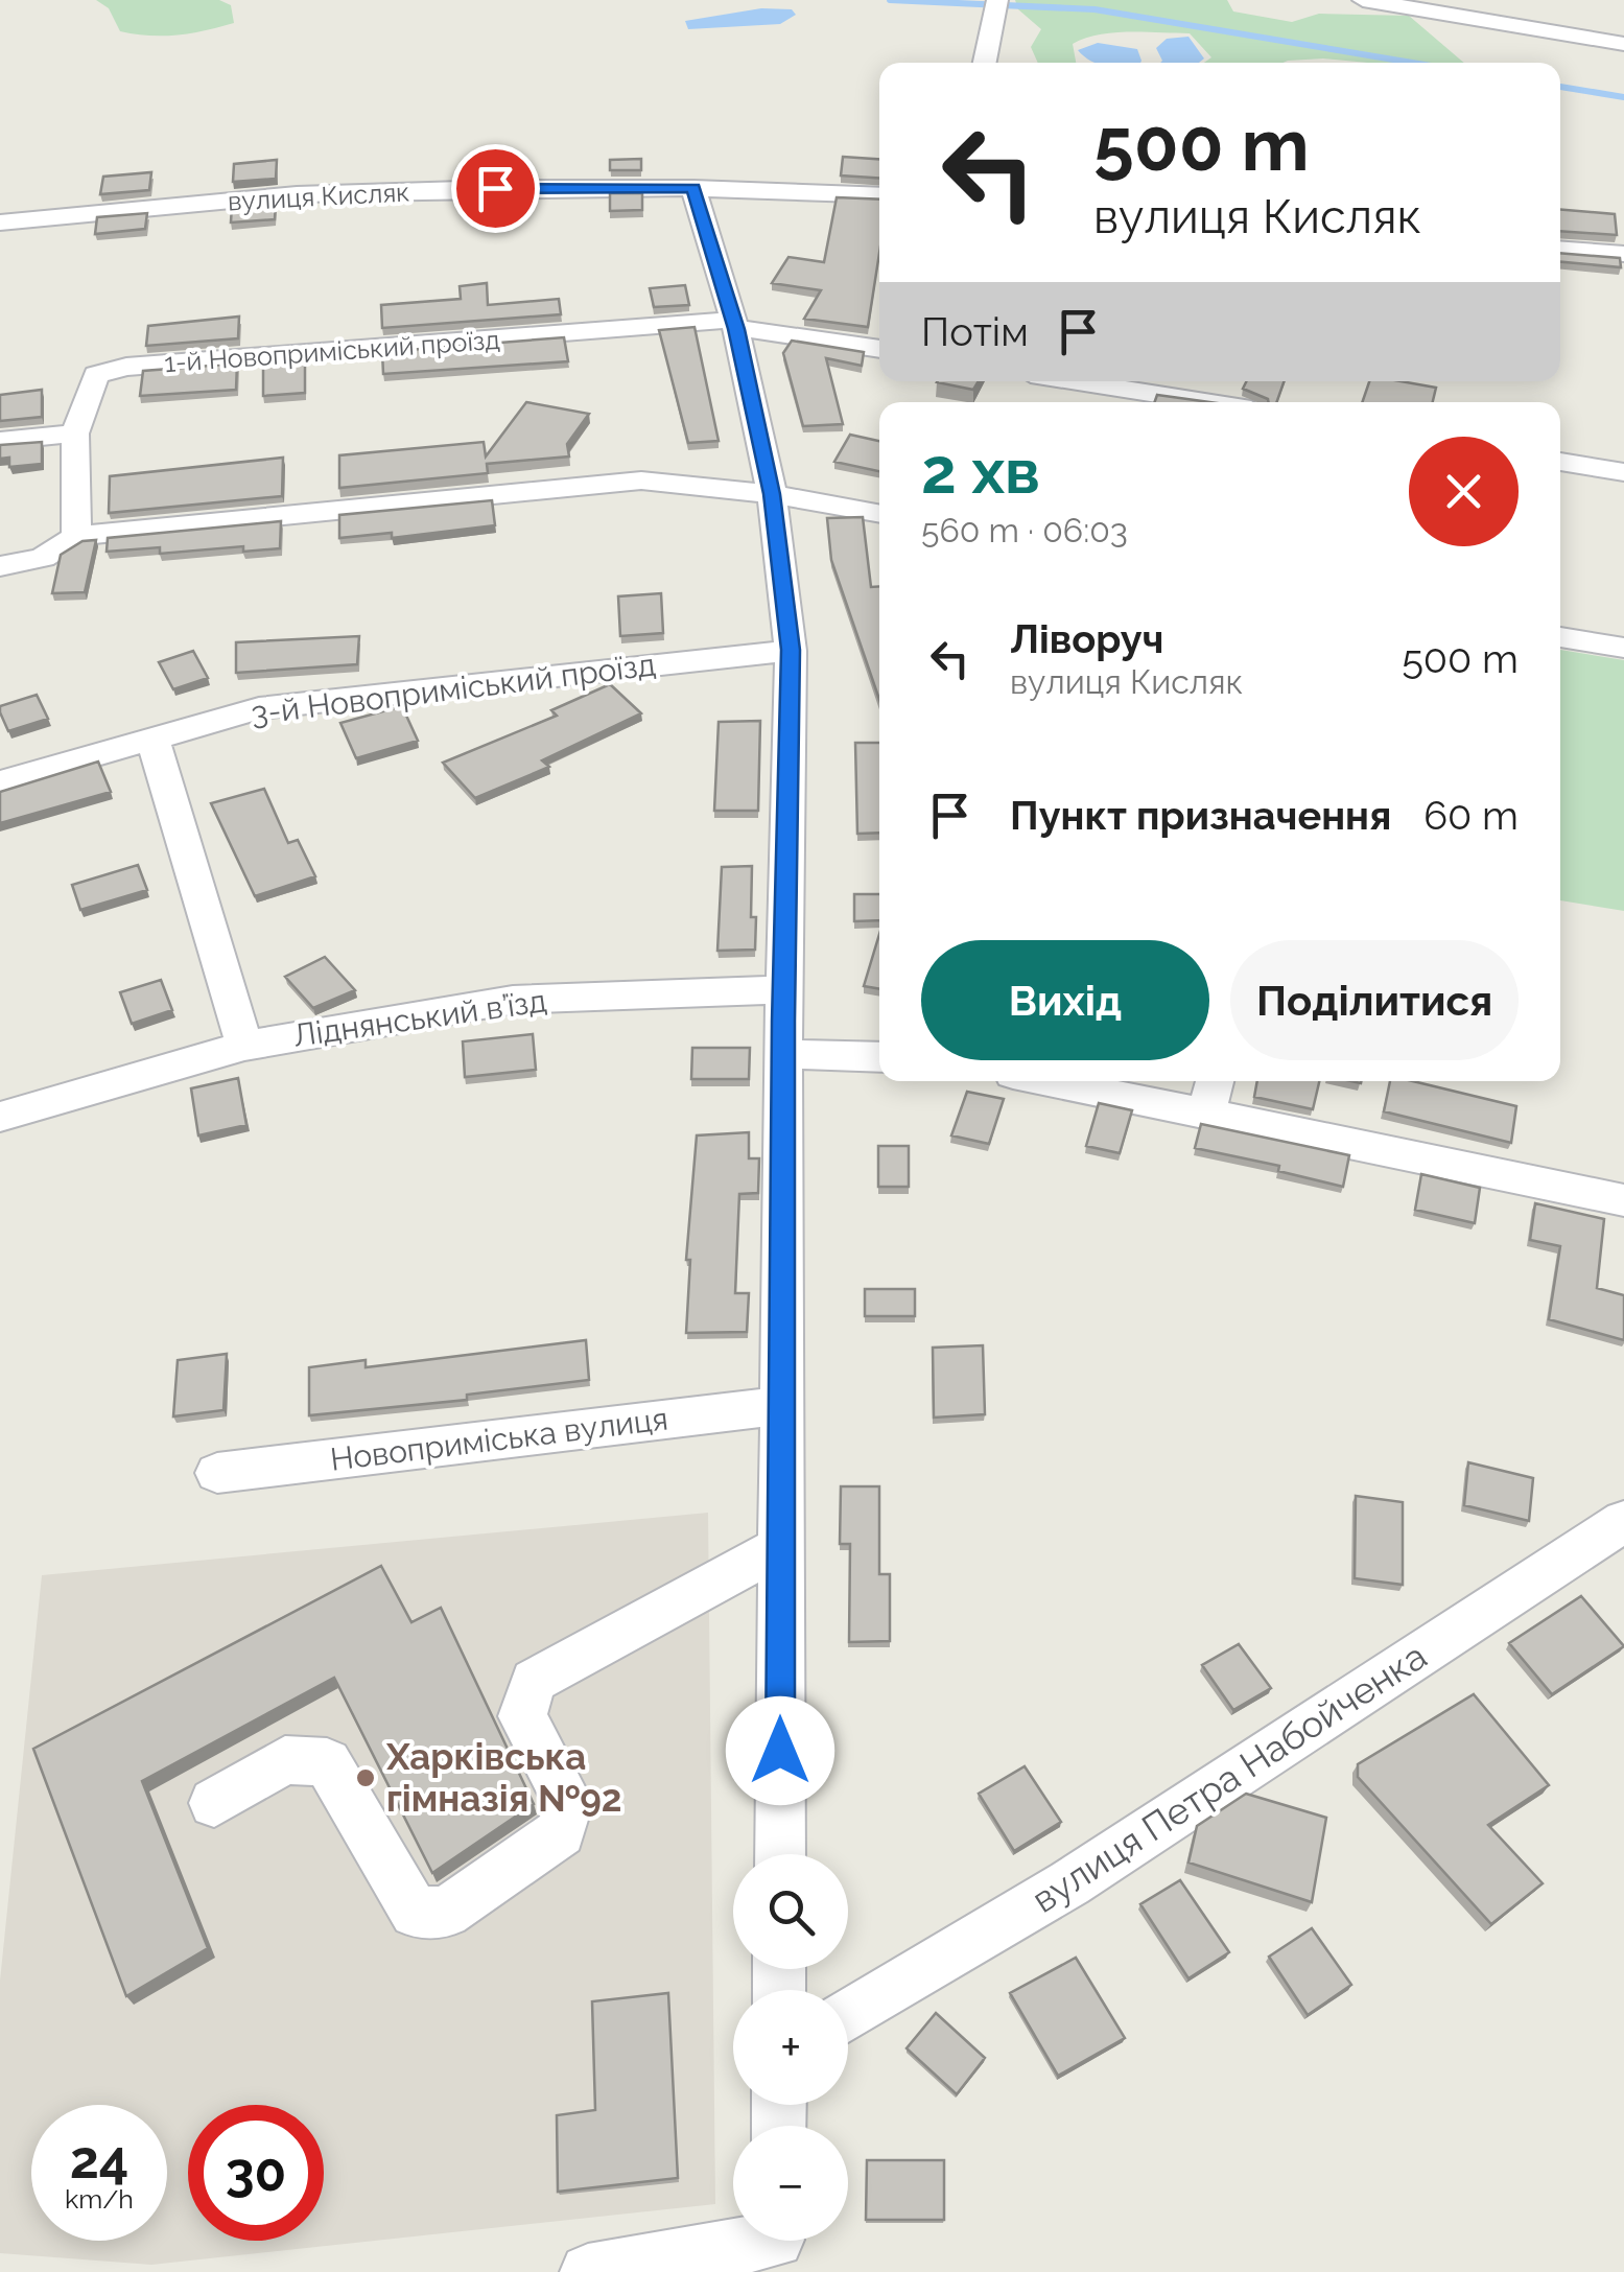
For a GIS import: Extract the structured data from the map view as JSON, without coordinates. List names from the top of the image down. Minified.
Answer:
{"streets":{"street":["вулиця Кисляк","1-й Новоприміський проїзд","3-й Новоприміський проїзд","Ліднянський в’їзд","Новоприміська вулиця","вулиця Петра Набойченка"]},"places":["Харківська гімназія №92"],"page":{"turn":["500 m","вулиця Кисляк"],"then":"Потім","heading":["2 хв","560 m · 06:03"],"list":[{"name":"Ліворуч","note":"вулиця Кисляк","value":"500 m"},{"name":"Пункт призначення","value":"60 m"}],"buttons":["Вихід","Поділитися"],"map_buttons":["+","−"],"speed":"24 km/h","limit":"30"}}
